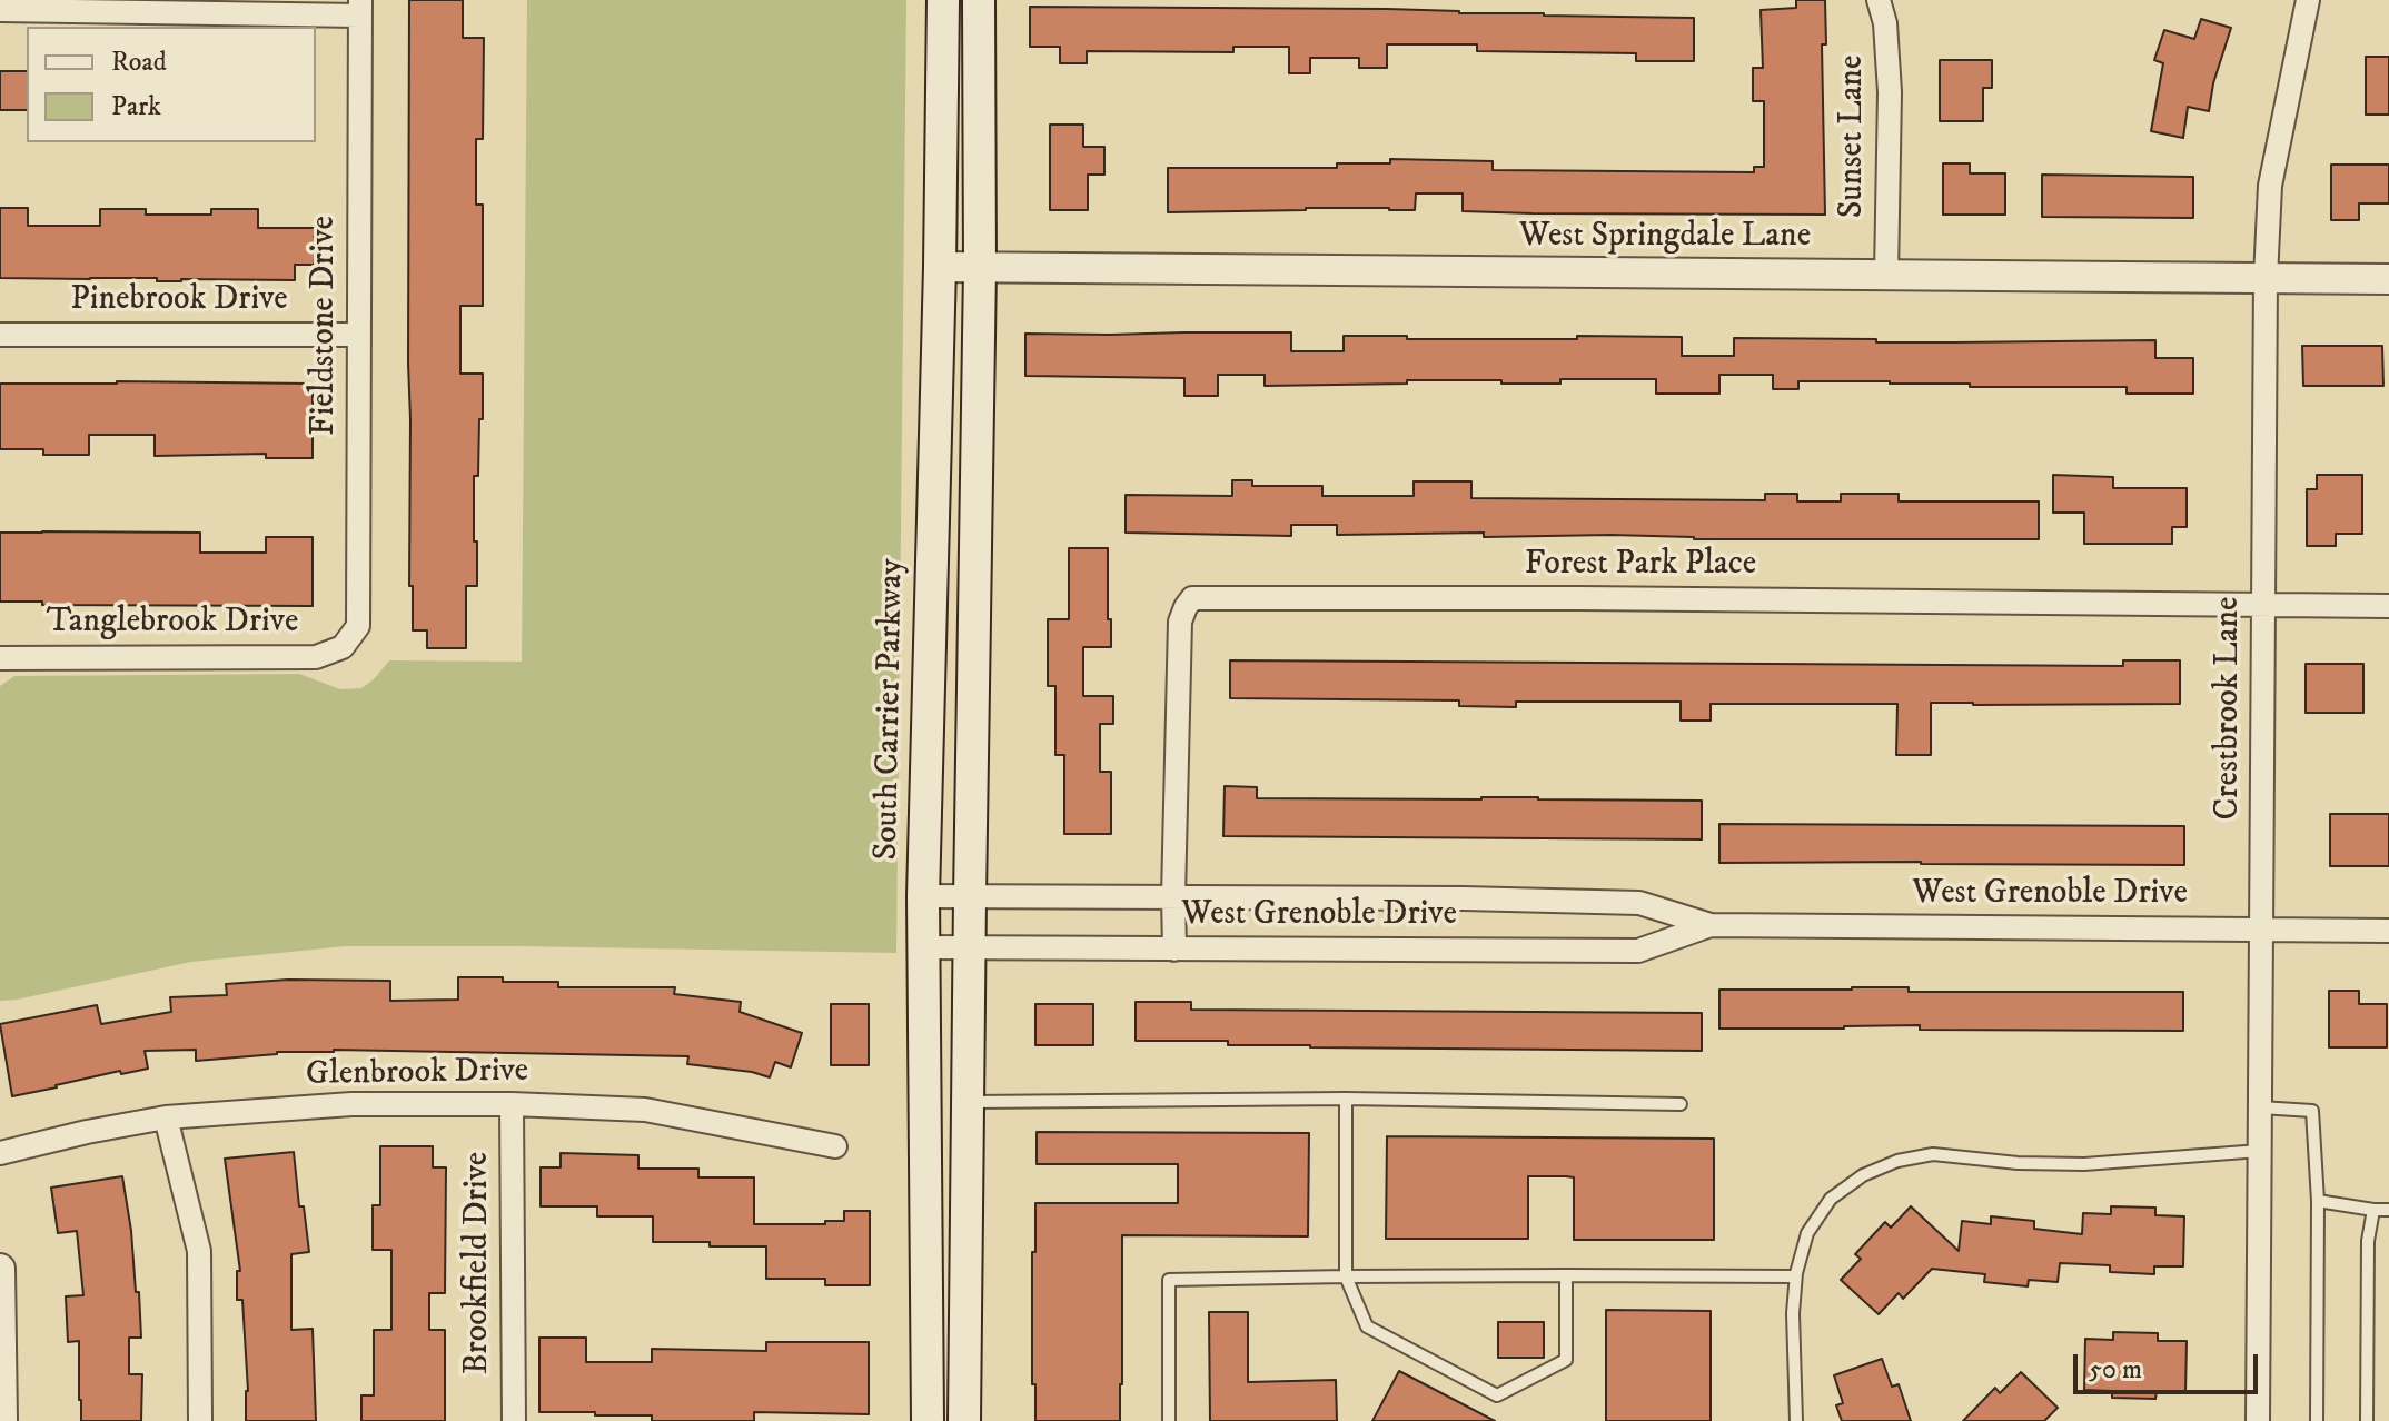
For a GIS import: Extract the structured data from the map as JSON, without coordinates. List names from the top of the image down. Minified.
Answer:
{"streets":{"main road":["South Carrier Parkway"],"street":["Sunset Lane","West Springdale Lane","Pinebrook Drive","Fieldstone Drive","Forest Park Place","Tanglebrook Drive","Crestbrook Lane","West Grenoble Drive","Glenbrook Drive","Brookfield Drive"]},"crossings":[["Sunset Lane","West Springdale Lane"],["West Springdale Lane","Crestbrook Lane"],["West Springdale Lane","South Carrier Parkway"],["Pinebrook Drive","Fieldstone Drive"],["Fieldstone Drive","Tanglebrook Drive"],["Forest Park Place","Crestbrook Lane"],["Forest Park Place","West Grenoble Drive"],["Crestbrook Lane","West Grenoble Drive"],["South Carrier Parkway","West Grenoble Drive"],["Glenbrook Drive","Brookfield Drive"]],"legend":["Road","Park"],"scale_bar":"50 m"}
